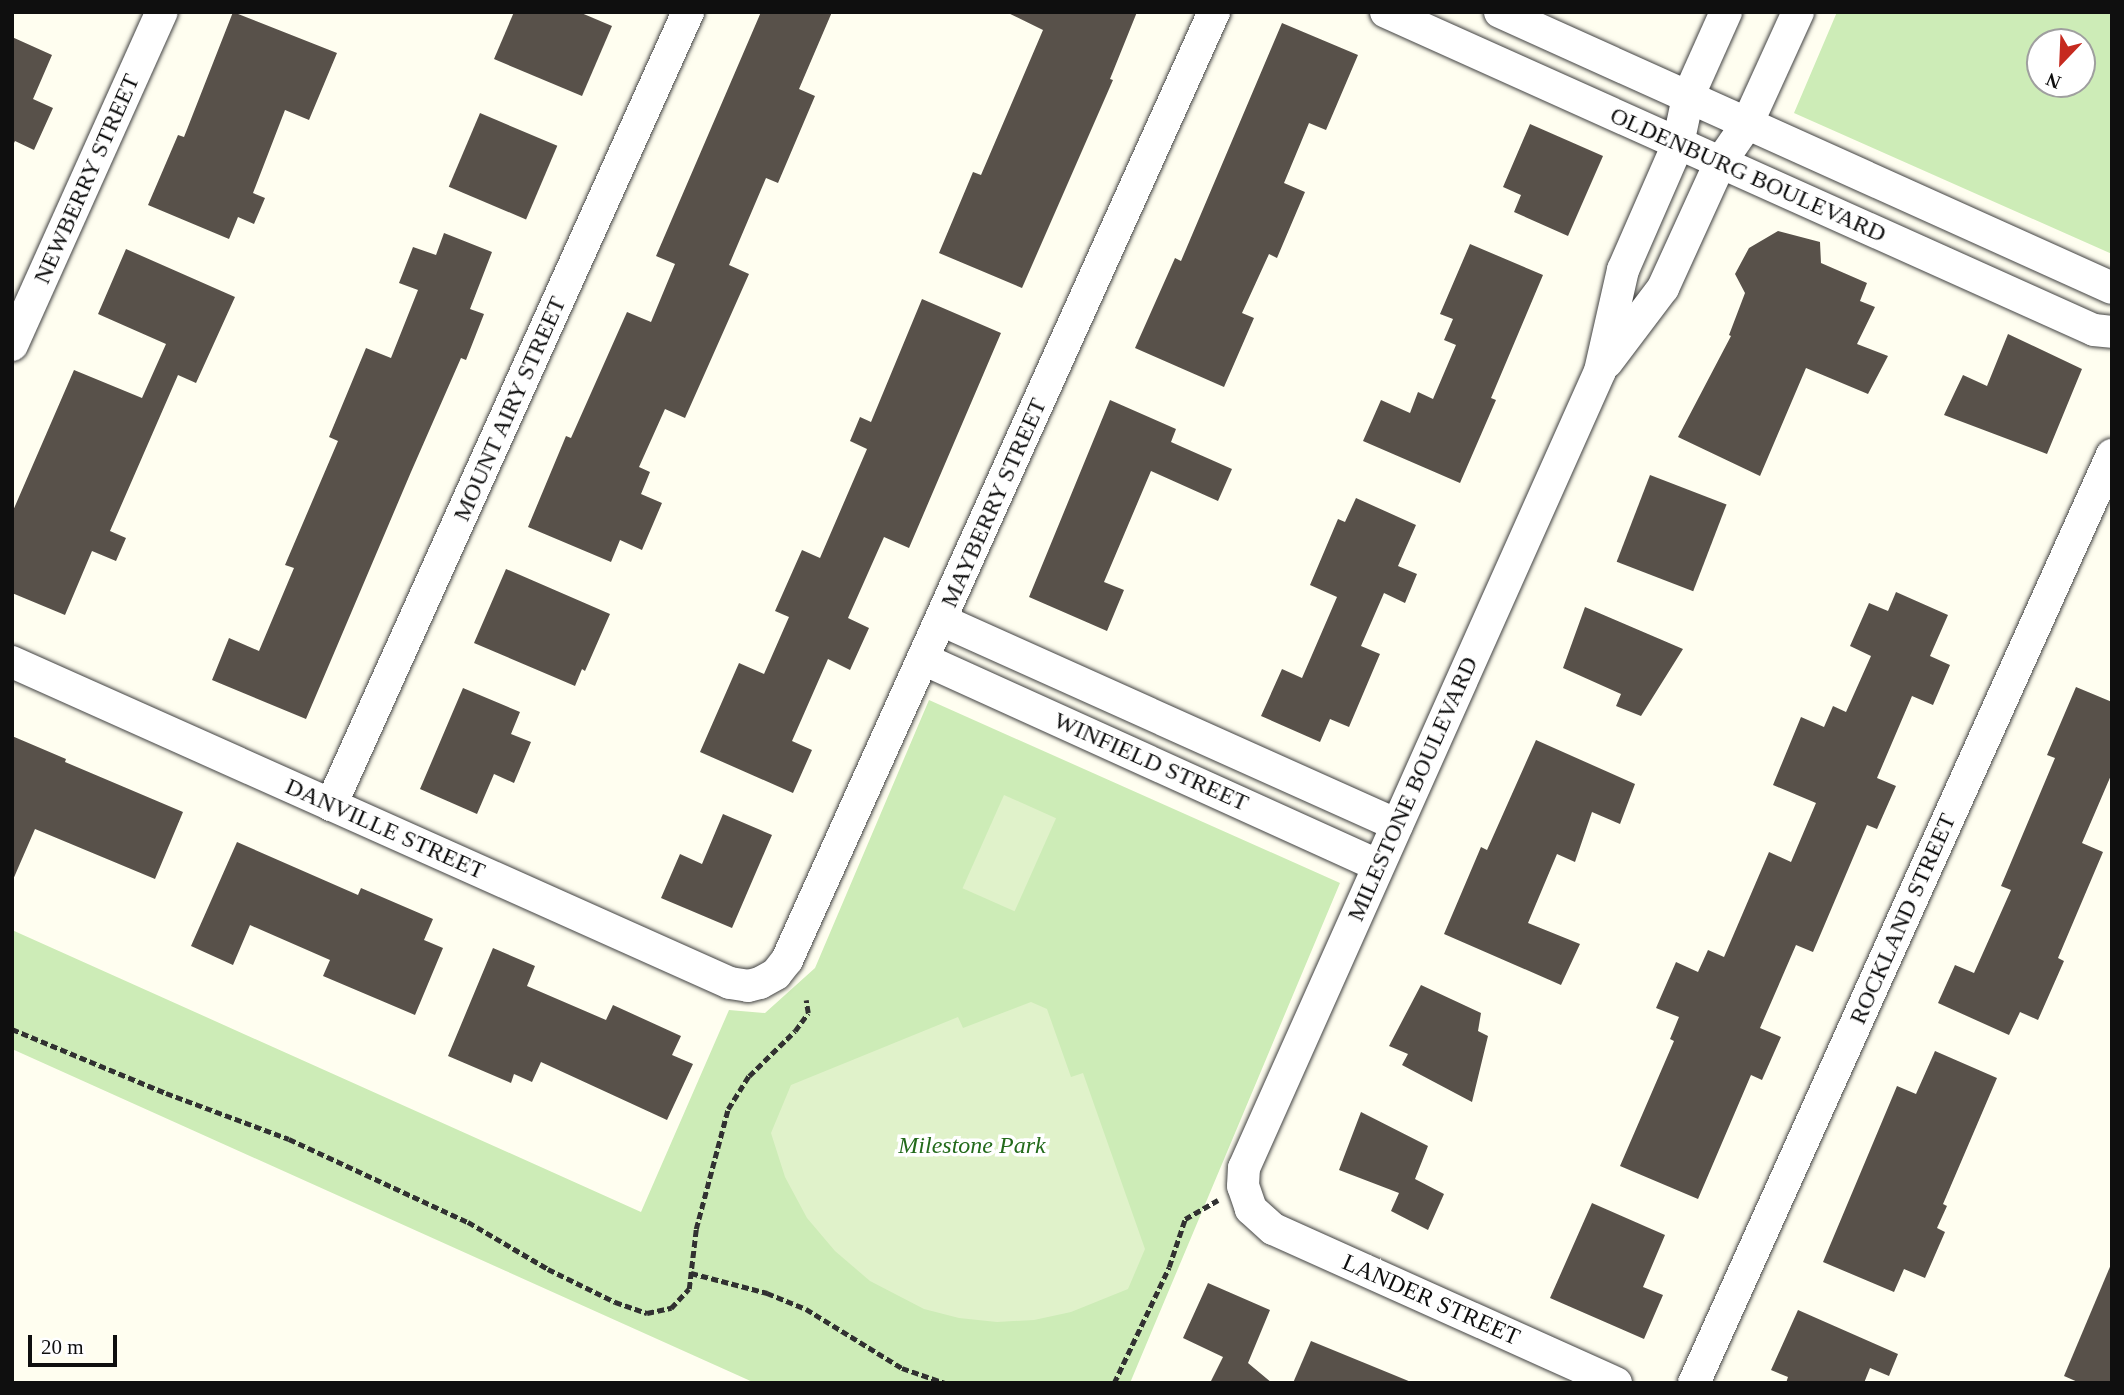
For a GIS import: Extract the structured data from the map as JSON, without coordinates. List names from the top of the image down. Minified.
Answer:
{"streets":{"street":["OLDENBURG BOULEVARD","NEWBERRY STREET","MOUNT AIRY STREET","MAYBERRY STREET","WINFIELD STREET","MILESTONE BOULEVARD","DANVILLE STREET","ROCKLAND STREET","LANDER STREET"]},"crossings":[["OLDENBURG BOULEVARD","MILESTONE BOULEVARD"],["MOUNT AIRY STREET","DANVILLE STREET"],["MAYBERRY STREET","WINFIELD STREET"],["MAYBERRY STREET","DANVILLE STREET"],["WINFIELD STREET","MILESTONE BOULEVARD"],["MILESTONE BOULEVARD","LANDER STREET"]],"parks":["Milestone Park"],"scale_bar":"20 m","north":"bottom left"}
